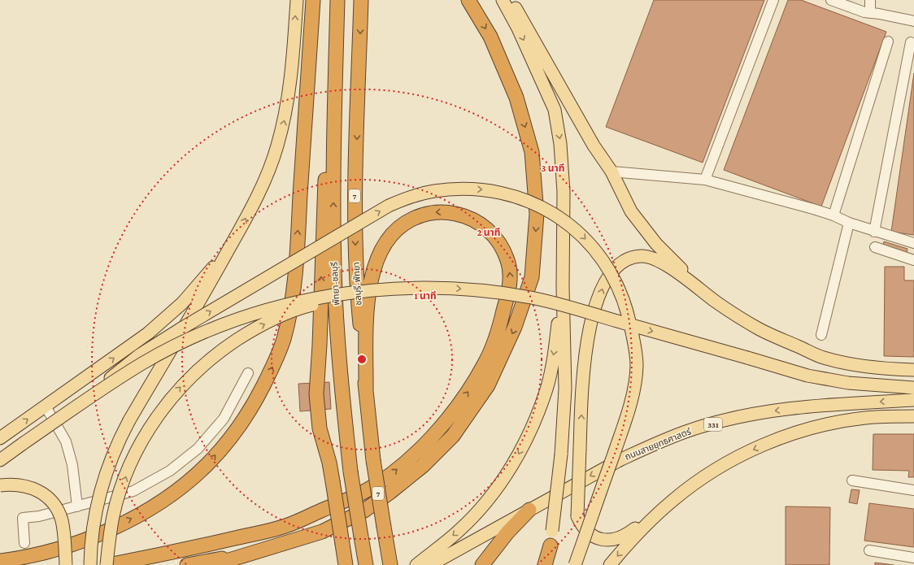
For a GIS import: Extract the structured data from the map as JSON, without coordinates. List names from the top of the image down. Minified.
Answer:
{"streets":{"highway":["7","พัทยา-ชลบุรี","ชลบุรี-พัทยา"],"main road":["331","ถนนสายยุทธศาสตร์"]},"rings":["3 นาที","2 นาที","1 นาที"]}
